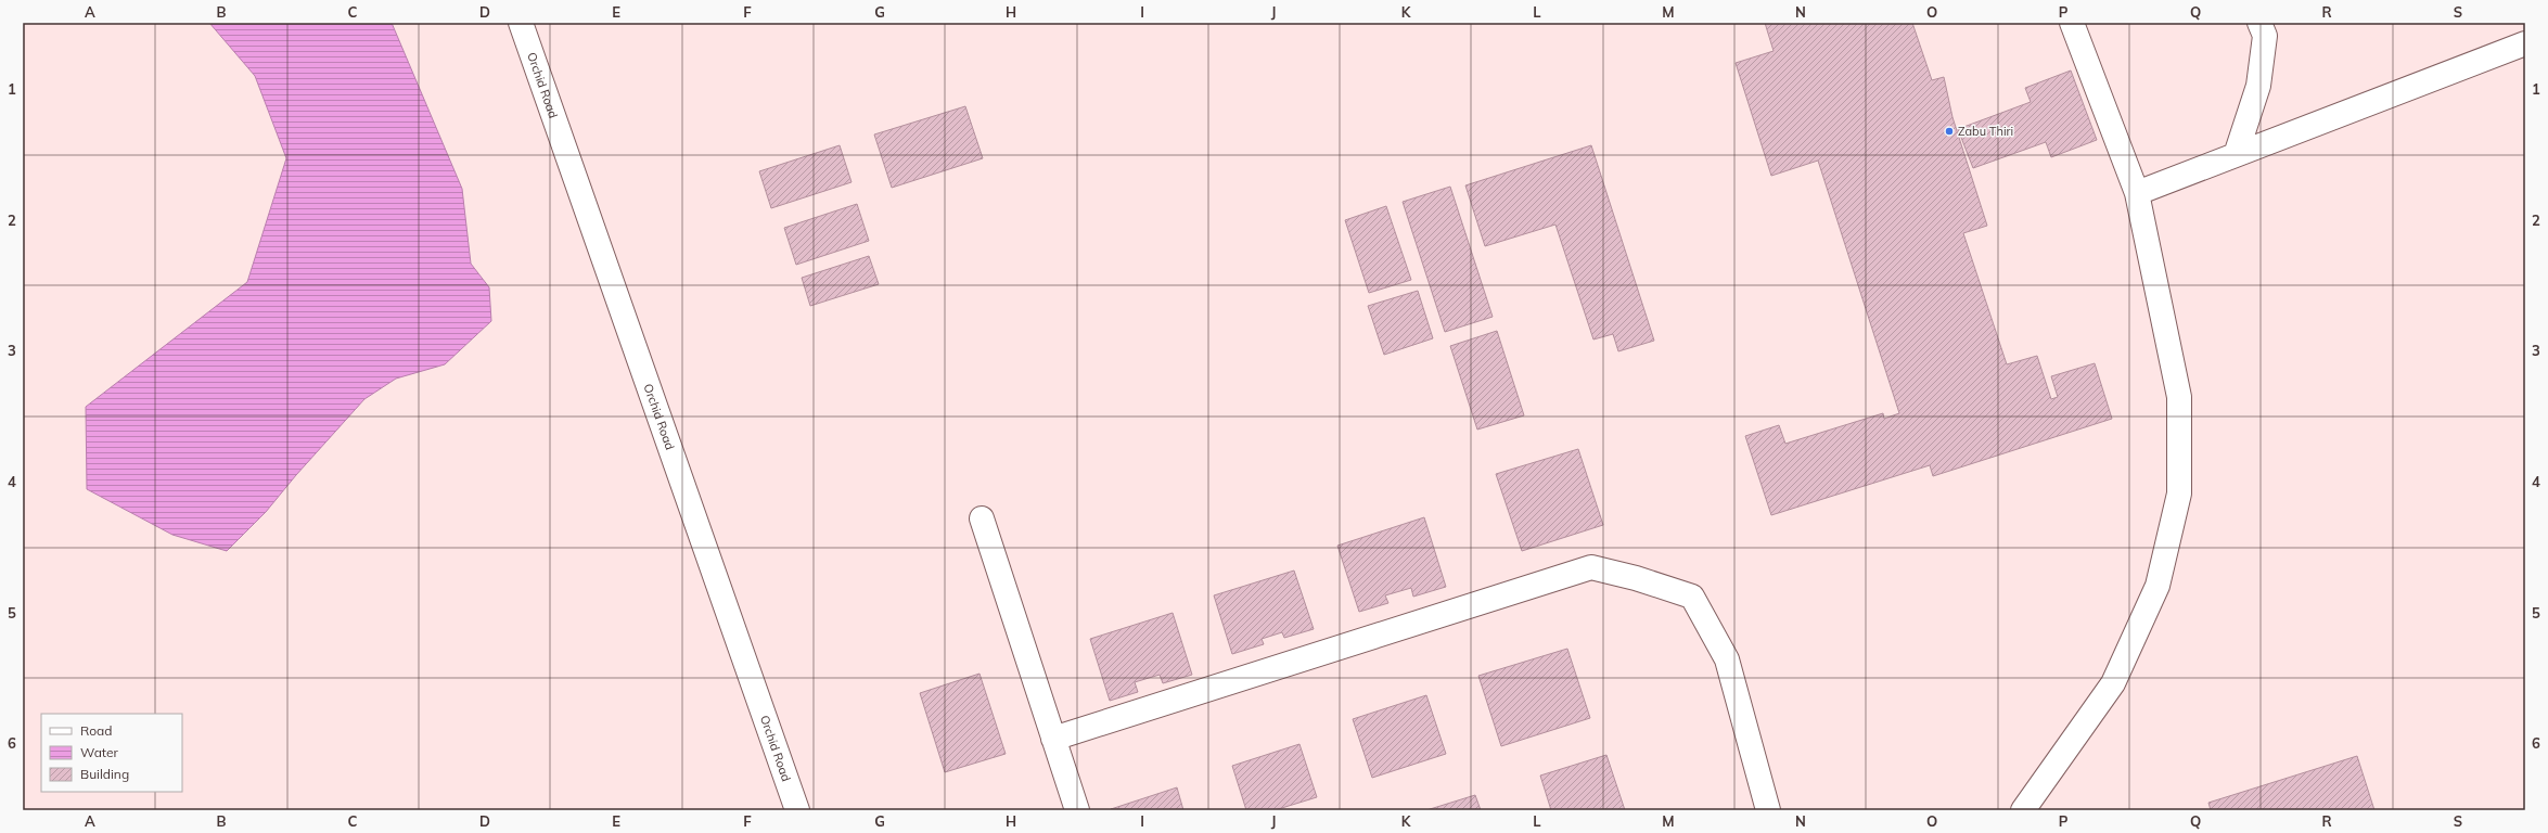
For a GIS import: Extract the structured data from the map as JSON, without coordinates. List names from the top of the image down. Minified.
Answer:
{"streets":{"street":["Orchid Road"]},"places":["Zabu Thiri"],"legend":["Road","Water","Building"],"grid":{"columns":["A","B","C","D","E","F","G","H","I","J","K","L","M","N","O","P","Q","R","S"],"rows":["1","2","3","4","5","6"]}}
